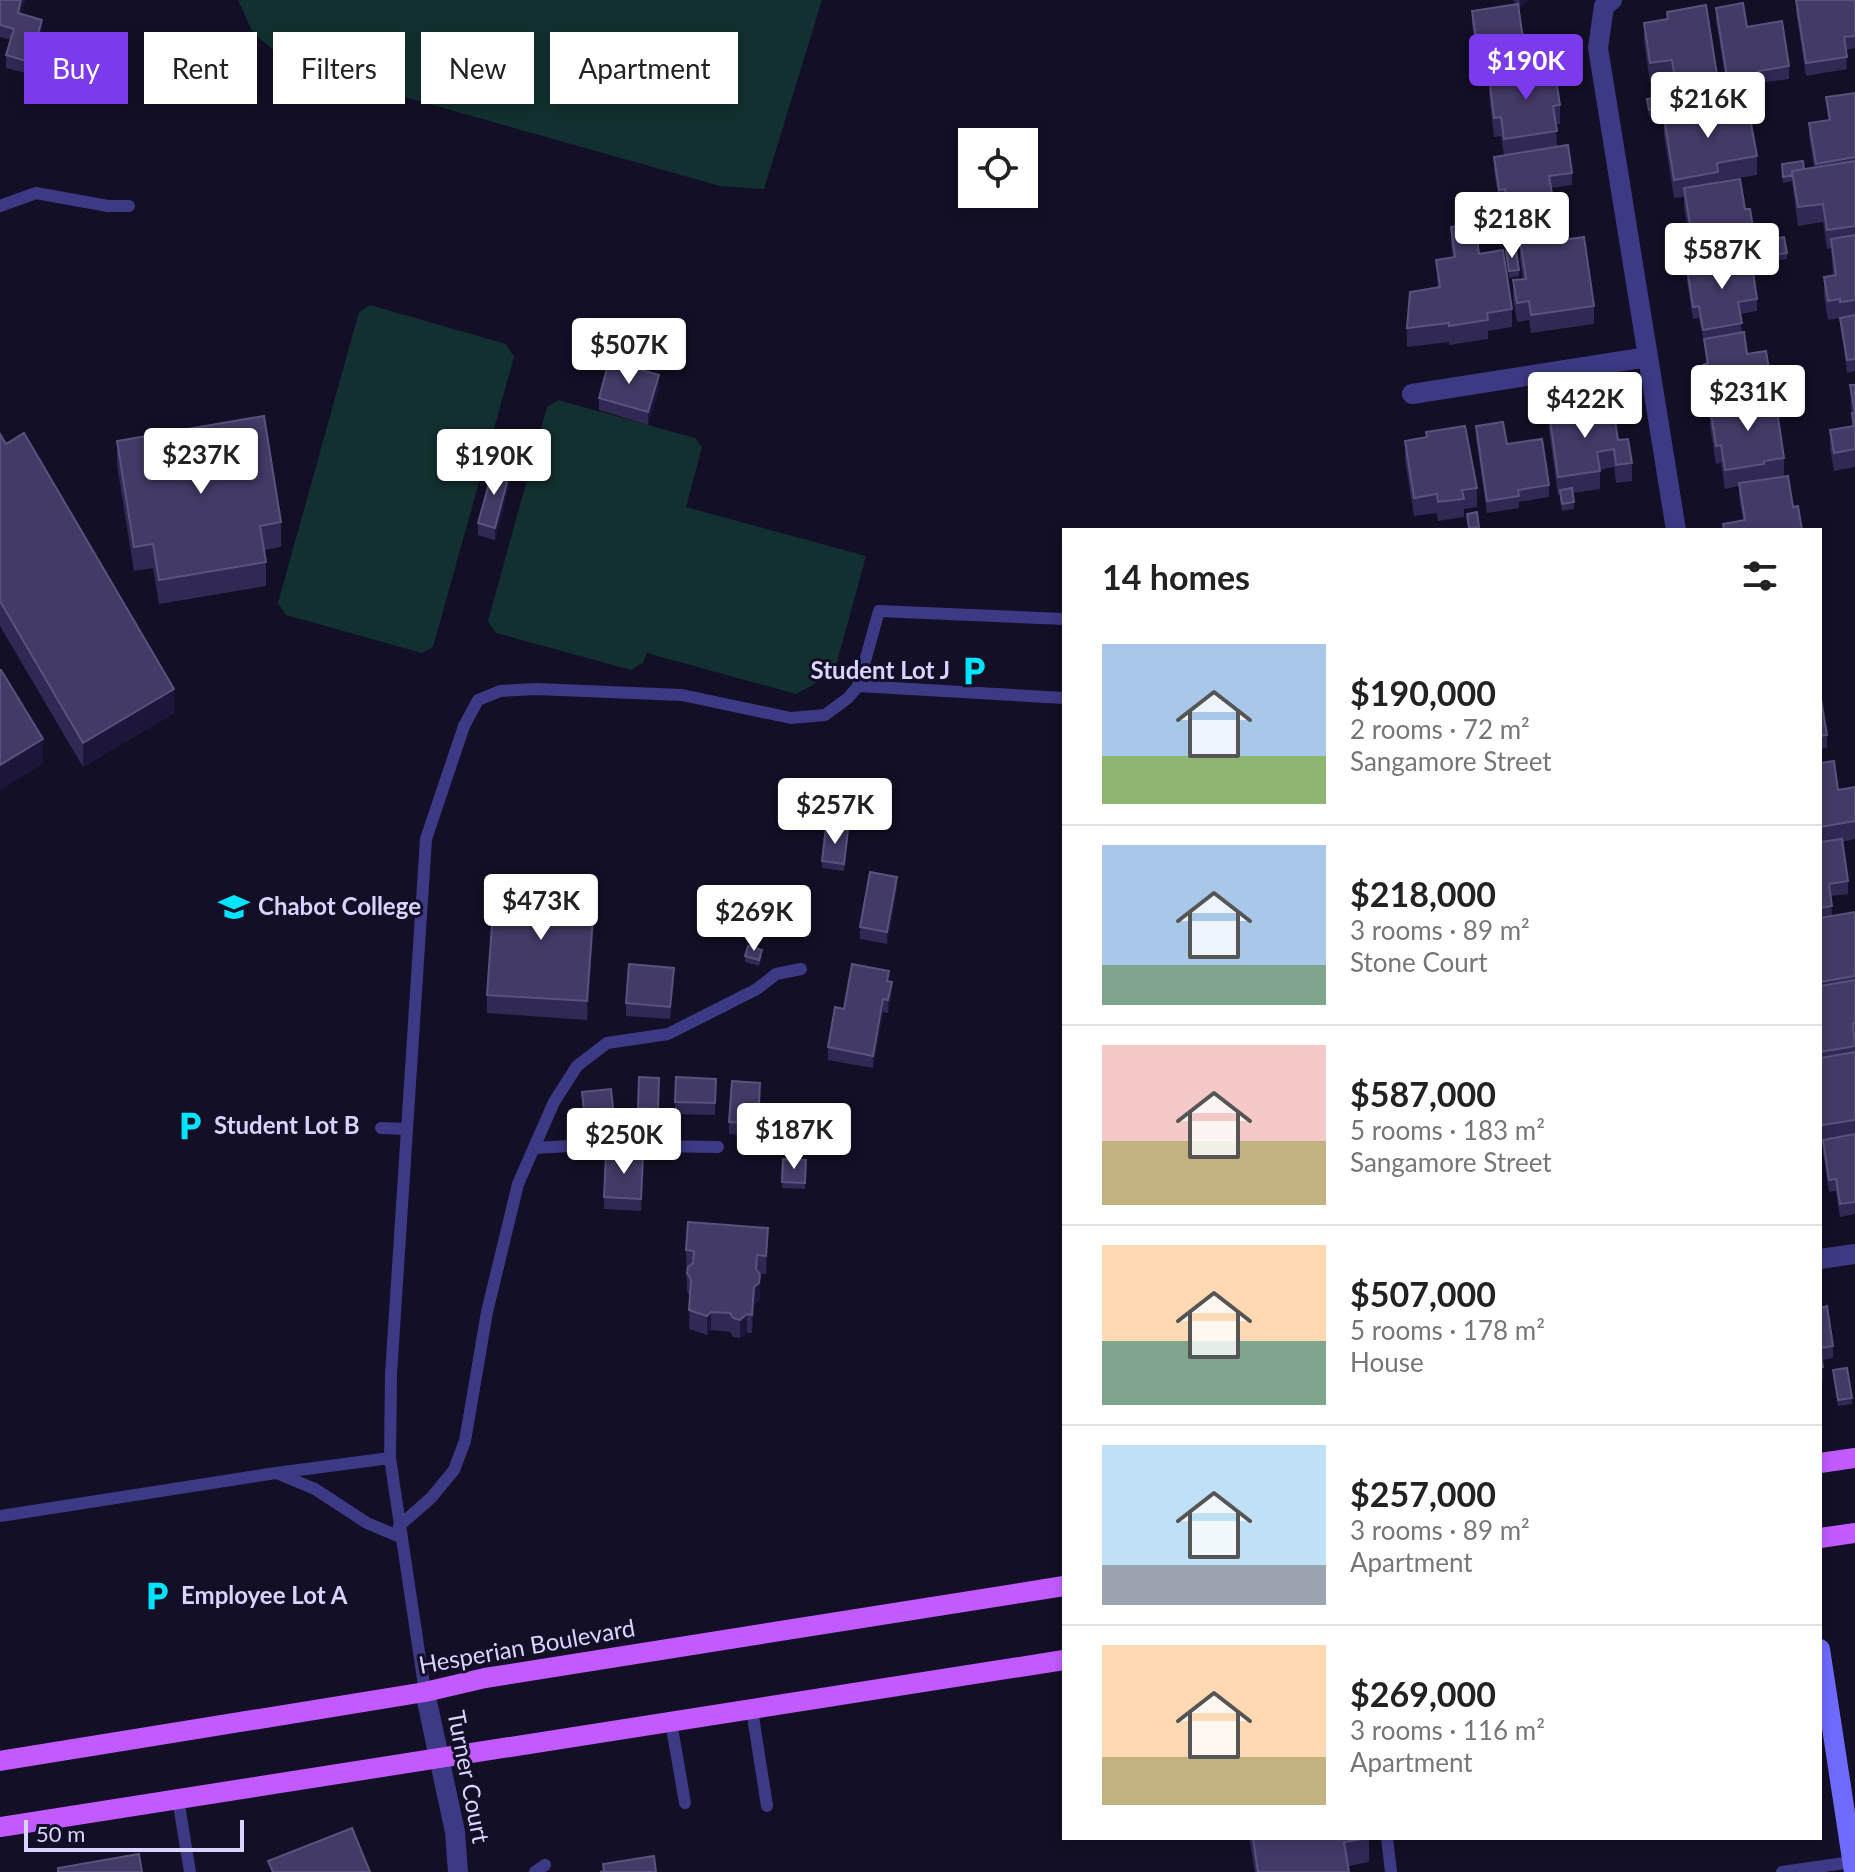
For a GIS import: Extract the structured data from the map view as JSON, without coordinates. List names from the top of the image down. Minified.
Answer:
{"streets":{"main road":["Hesperian Boulevard"],"street":["Turner Court"]},"crossings":[["Hesperian Boulevard","Turner Court"]],"places":{"parking":["Student Lot J","Student Lot B","Employee Lot A"],"school or university":["Chabot College"]},"scale_bar":"50 m","page":{"chip":["Buy","Rent","Filters","New","Apartment"],"price":["$190K","$216K","$218K","$587K","$507K","$231K","$422K","$237K","$190K","$257K","$473K","$269K","$187K","$250K"],"heading":"14 homes","list":[{"name":"$190,000","note":"2 rooms · 72 m² · Sangamore Street"},{"name":"$218,000","note":"3 rooms · 89 m² · Stone Court"},{"name":"$587,000","note":"5 rooms · 183 m² · Sangamore Street"},{"name":"$507,000","note":"5 rooms · 178 m² · House"},{"name":"$257,000","note":"3 rooms · 89 m² · Apartment"},{"name":"$269,000","note":"3 rooms · 116 m² · Apartment"}],"scale":"50 m"}}
